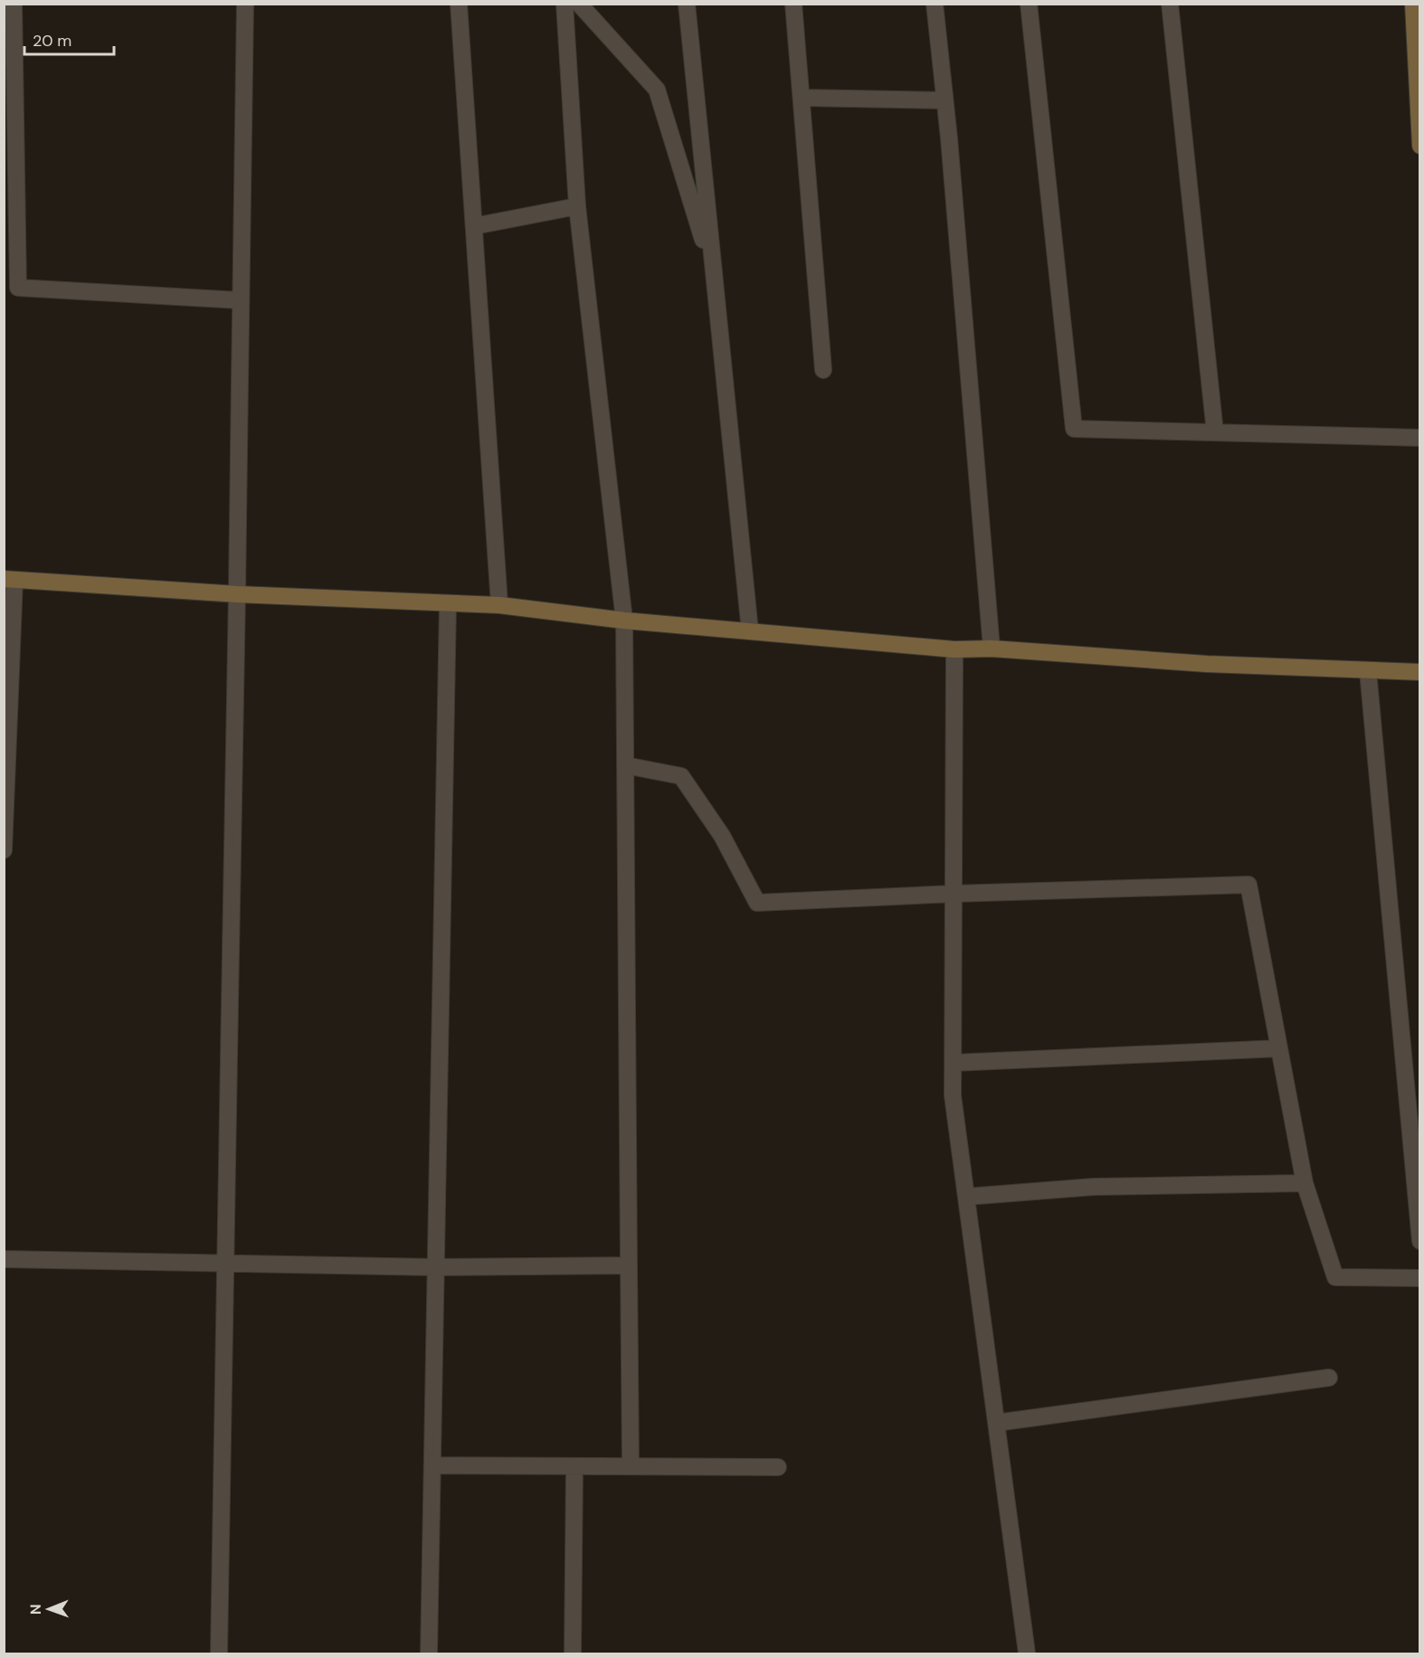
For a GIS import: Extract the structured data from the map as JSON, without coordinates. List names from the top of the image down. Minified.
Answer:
{"scale_bar":"20 m","north":"left"}
